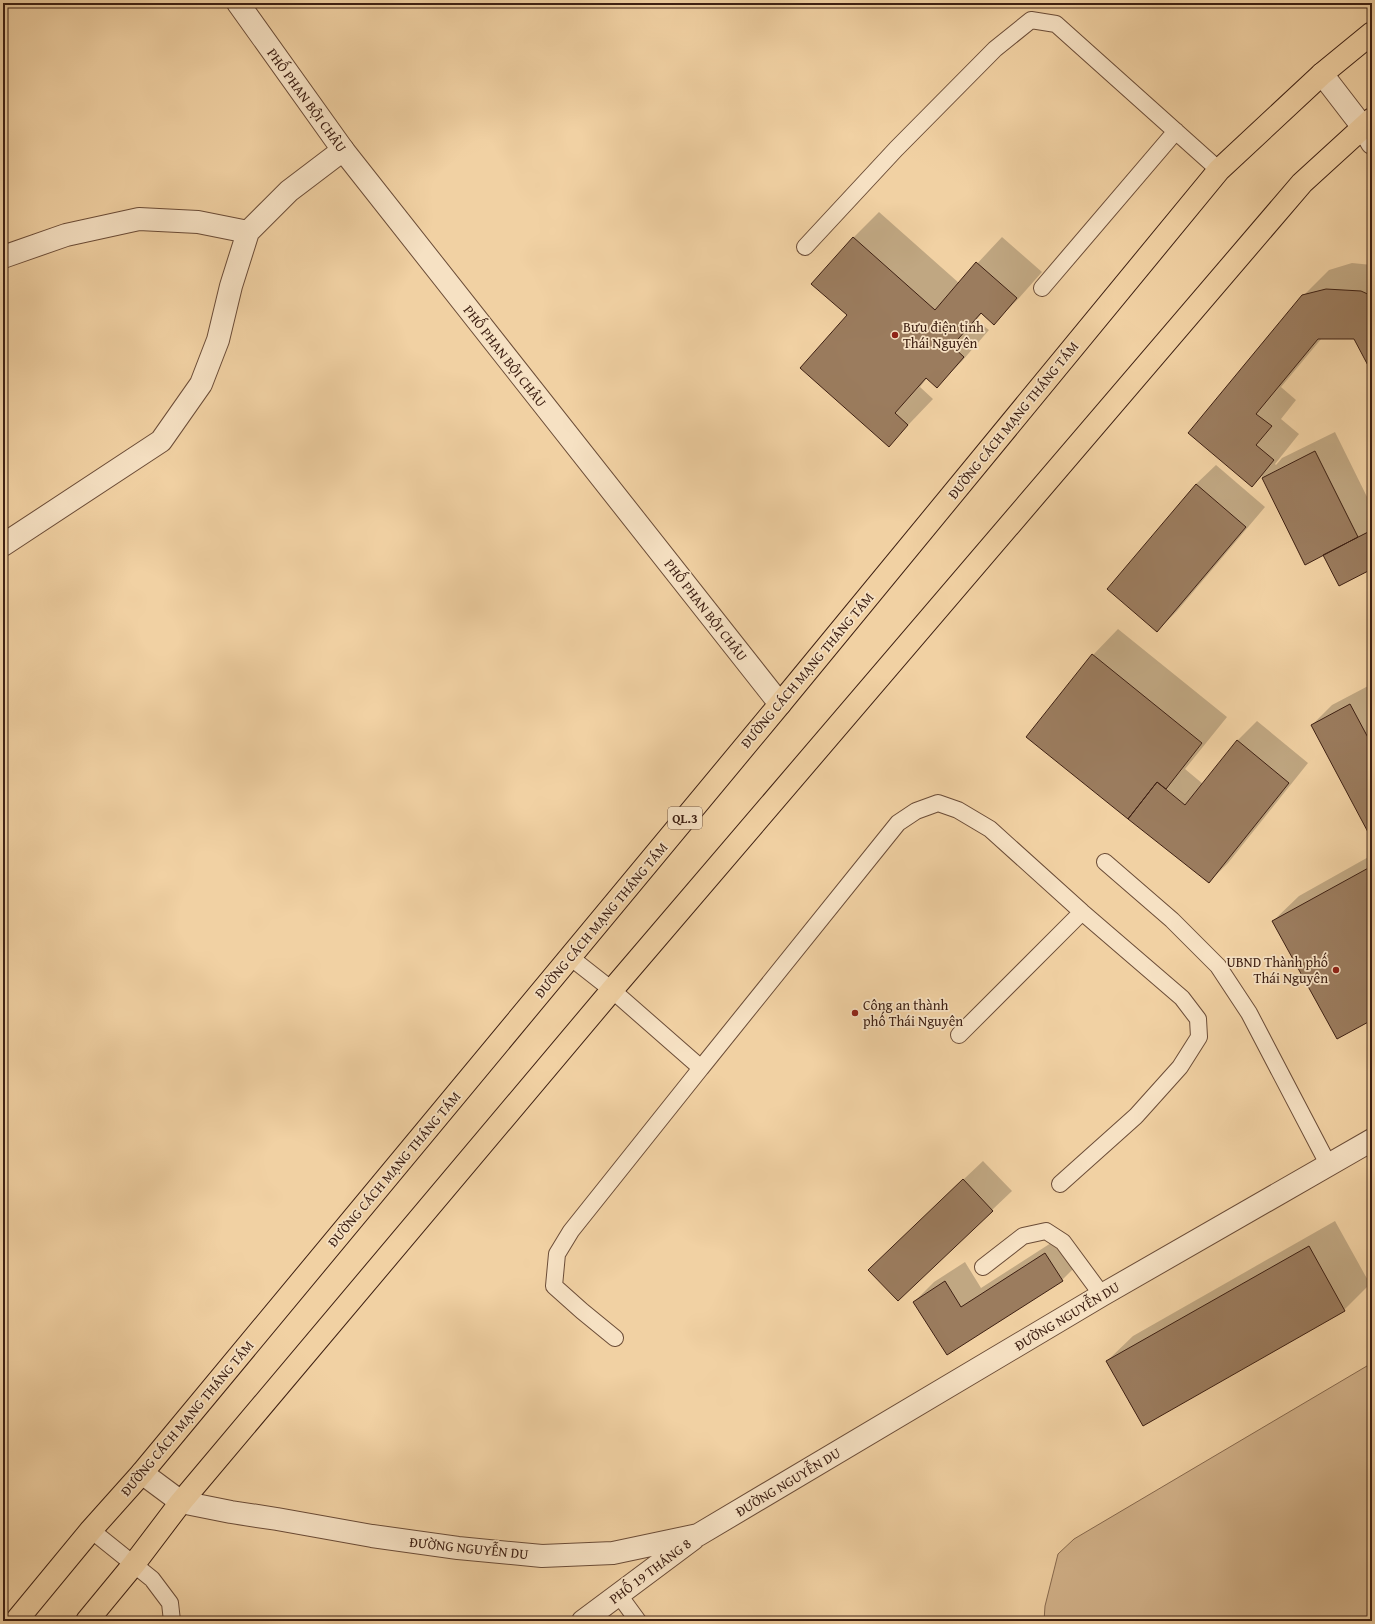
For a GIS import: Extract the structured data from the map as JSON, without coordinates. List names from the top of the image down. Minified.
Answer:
{"streets":{"highway":["ĐƯỜNG CÁCH MẠNG THÁNG TÁM","QL.3"],"street":["PHỐ PHAN BỘI CHÂU","ĐƯỜNG NGUYỄN DU","PHỐ 19 THÁNG 8"]},"crossings":[["PHỐ PHAN BỘI CHÂU","ĐƯỜNG CÁCH MẠNG THÁNG TÁM"],["ĐƯỜNG CÁCH MẠNG THÁNG TÁM","ĐƯỜNG NGUYỄN DU"],["ĐƯỜNG NGUYỄN DU","PHỐ 19 THÁNG 8"]],"places":["Bưu điện tỉnh Thái Nguyên","UBND Thành phố Thái Nguyên","Công an thành phố Thái Nguyên"]}
